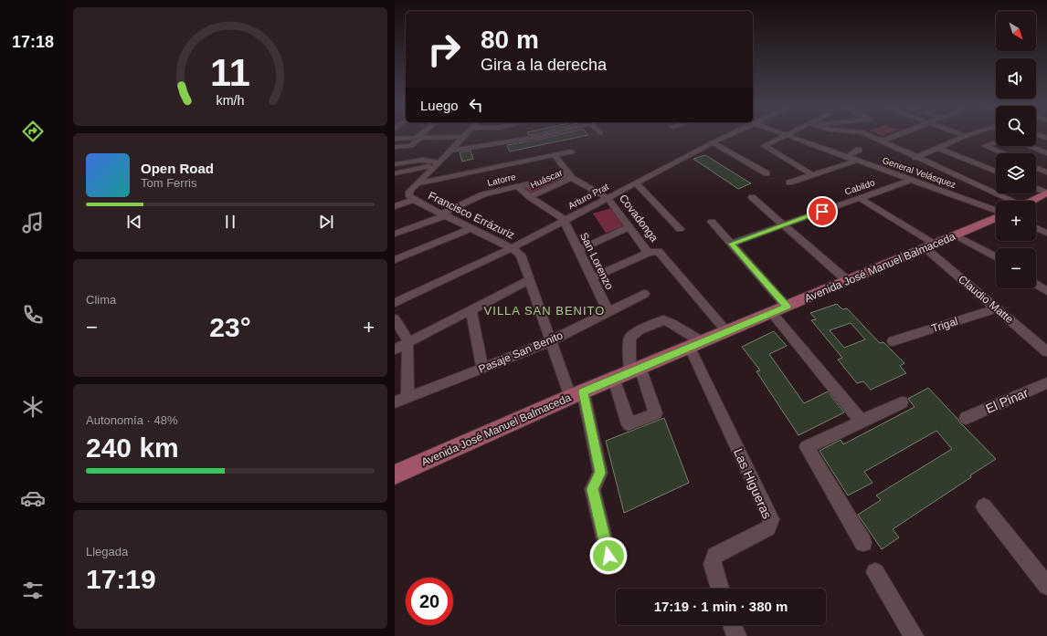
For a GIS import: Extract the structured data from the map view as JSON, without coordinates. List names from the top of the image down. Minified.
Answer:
{"streets":{"main road":["Avenida José Manuel Balmaceda"],"street":["General Velásquez","Huáscar","Latorre","Cabildo","Arturo Prat","Francisco Errázuriz","Covadonga","San Lorenzo","Claudio Matte","Trigal","Pasaje San Benito","El Pinar","Las Higueras"]},"crossings":[["General Velásquez","Cabildo"],["Huáscar","Latorre"],["Huáscar","Covadonga"],["Latorre","Francisco Errázuriz"],["Latorre","Covadonga"],["Cabildo","Claudio Matte"],["Arturo Prat","Francisco Errázuriz"],["Arturo Prat","Covadonga"],["Arturo Prat","San Lorenzo"],["Francisco Errázuriz","Avenida José Manuel Balmaceda"],["Francisco Errázuriz","Pasaje San Benito"],["Covadonga","Avenida José Manuel Balmaceda"],["San Lorenzo","Pasaje San Benito"],["Avenida José Manuel Balmaceda","Claudio Matte"],["Avenida José Manuel Balmaceda","Las Higueras"],["Claudio Matte","Trigal"]],"districts":["VILLA SAN BENITO"],"north":"bottom right","page":{"tabs":"17:18","map_buttons":["+","−"],"turn":["80 m","Gira a la derecha"],"then":"Luego","song":["Open Road","Tom Ferris"],"tile":["Clima",["Autonomía · 48%","240 km"],["Llegada","17:19"]],"heat":["−","23°","+"],"limit":"20","trip":"17:19 · 1 min · 380 m","gauge":["11","km/h"]}}
